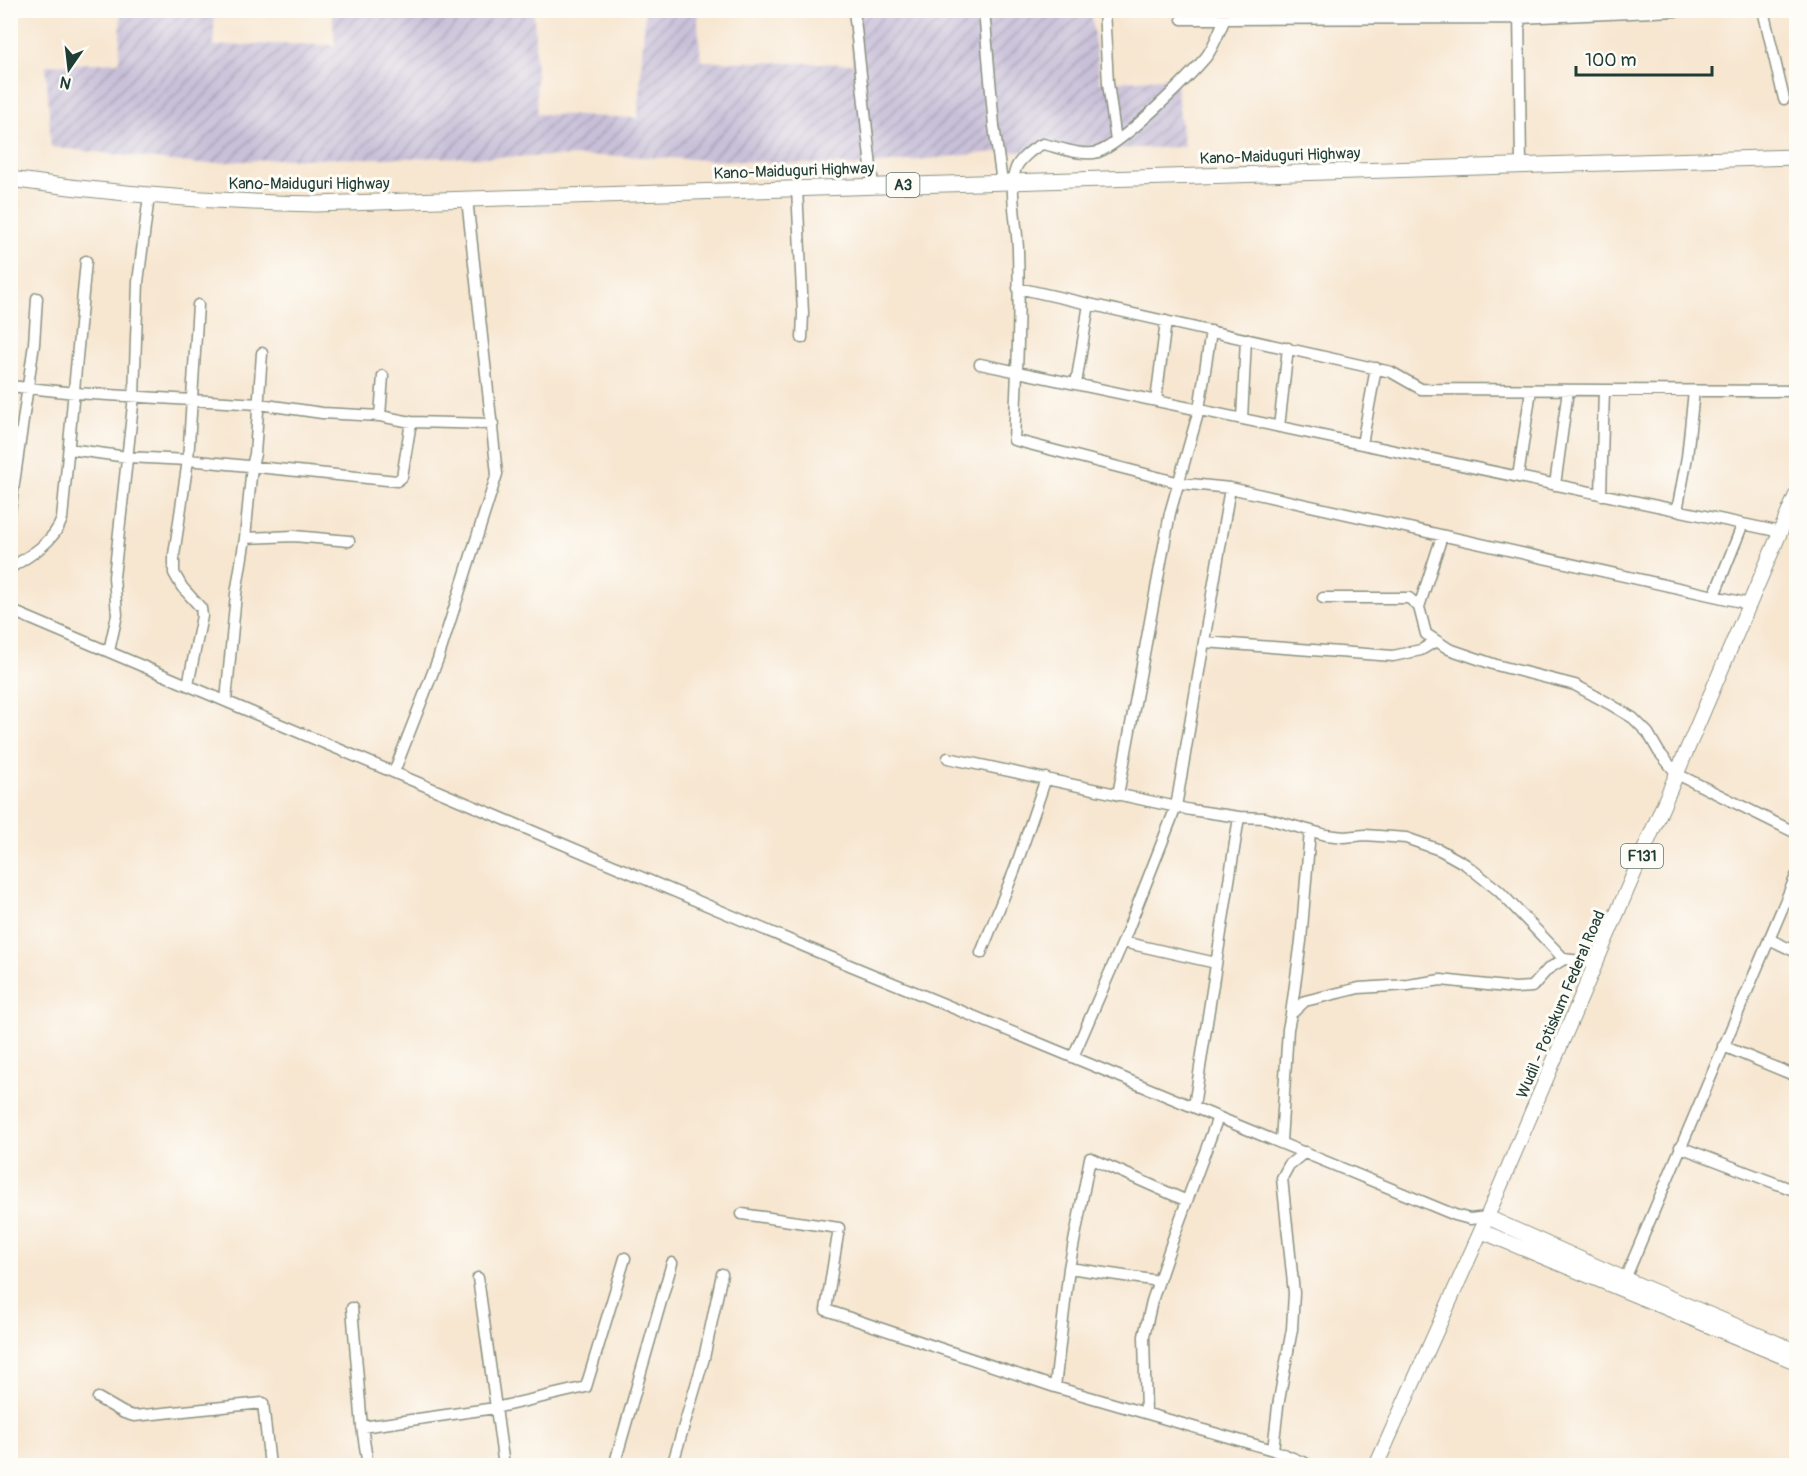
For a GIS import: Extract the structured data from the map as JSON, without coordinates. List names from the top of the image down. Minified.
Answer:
{"streets":{"highway":["Kano-Maiduguri Highway","A3"],"main road":["F131","Wudil - Potiskum Federal Road"]},"scale_bar":"100 m","north":"bottom"}
